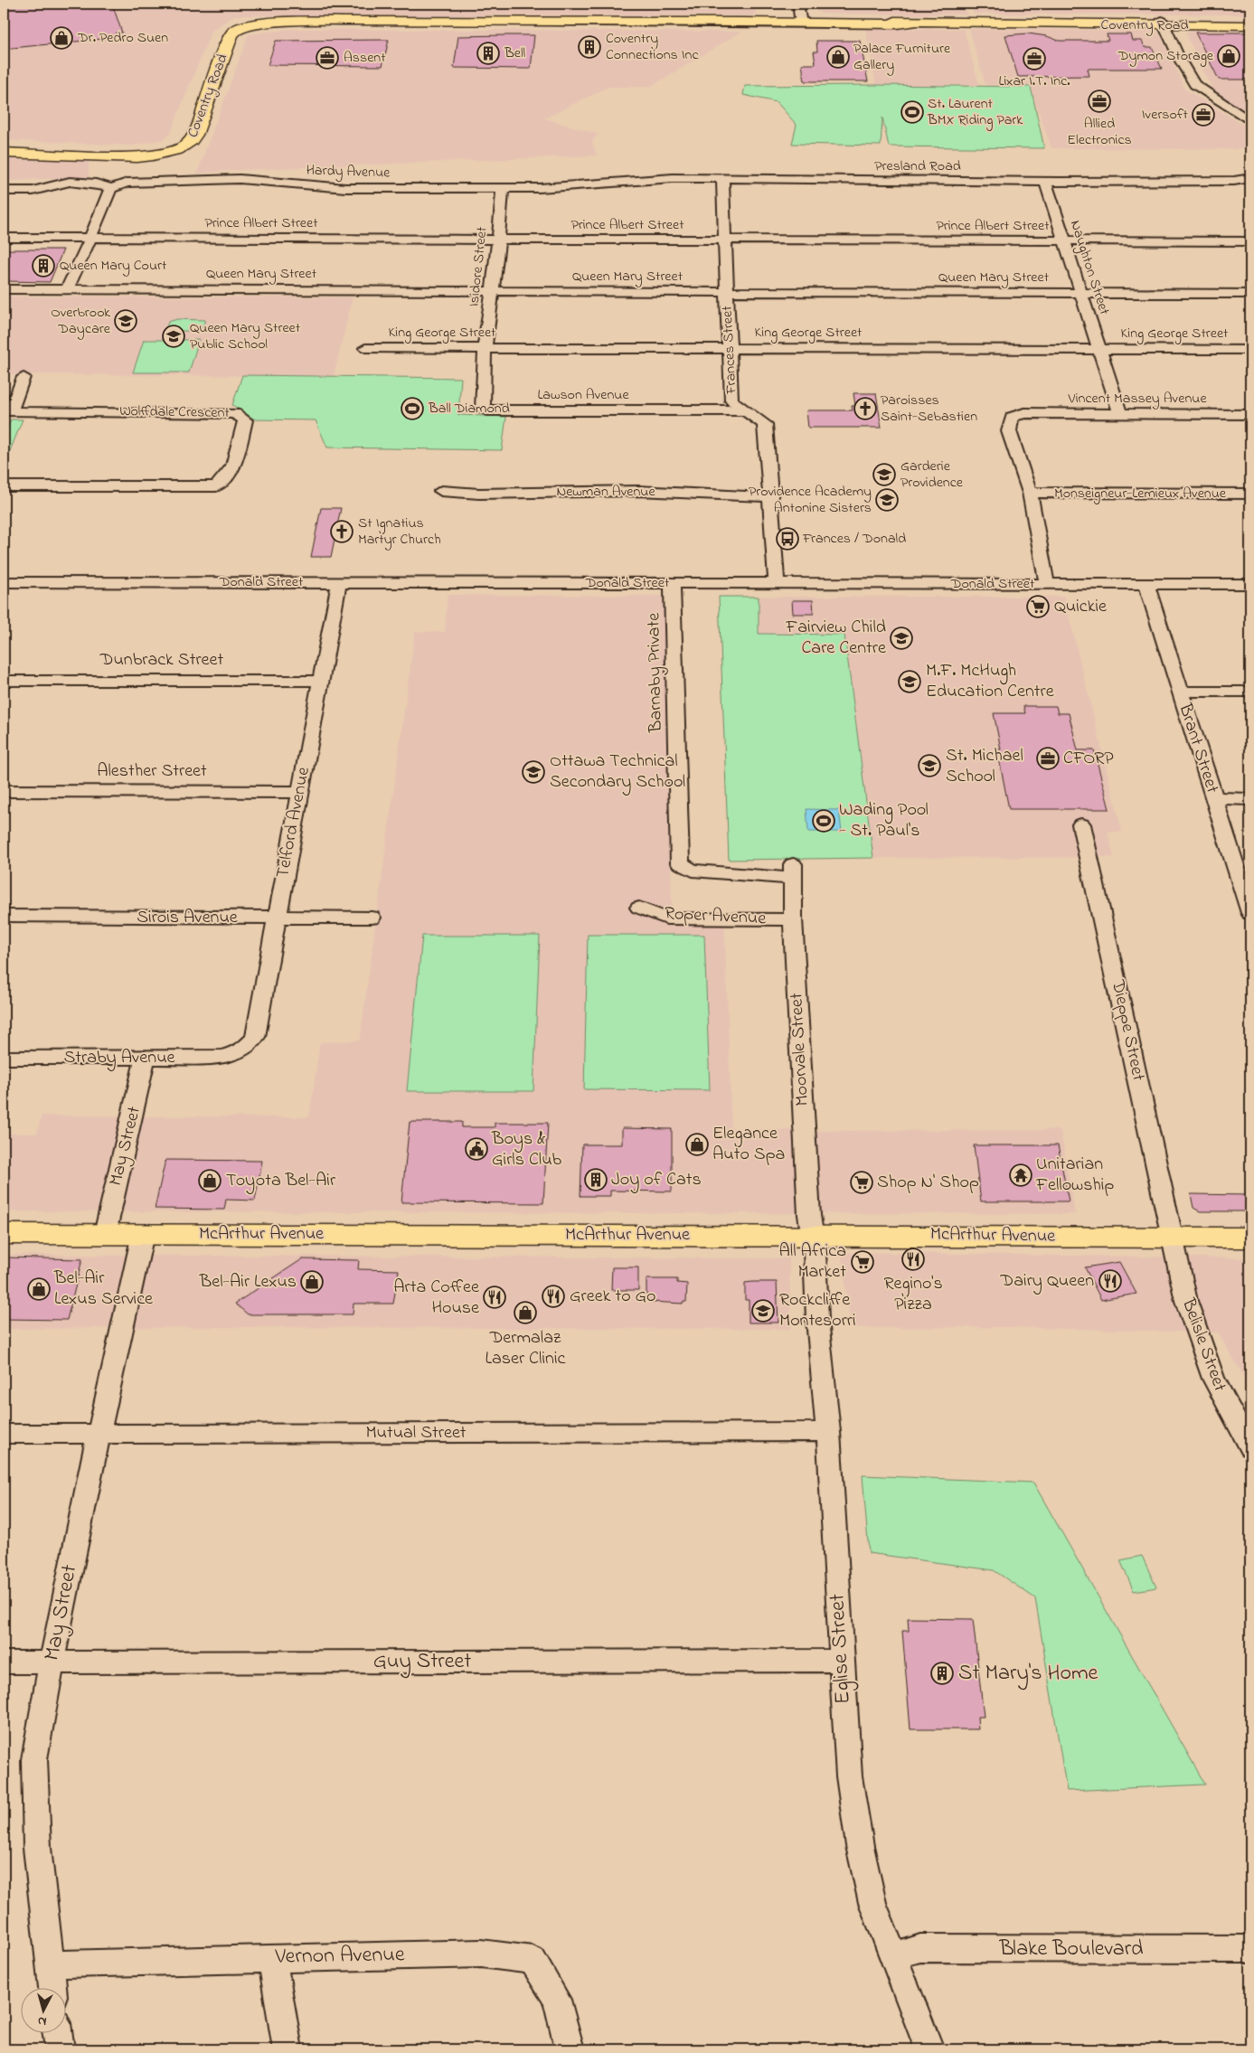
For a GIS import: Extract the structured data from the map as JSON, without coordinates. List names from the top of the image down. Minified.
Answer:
{"streets":{"main road":["Coventry Road","McArthur Avenue"],"street":["Presland Road","Hardy Avenue","Prince Albert Street","Isidore Street","Naughton Street","Queen Mary Street","King George Street","Frances Street","Lawson Avenue","Vincent Massey Avenue","Wolffdale Crescent","Newman Avenue","Monseigneur-Lemieux Avenue","Donald Street","Dunbrack Street","Barnaby Private","Brant Street","Alesther Street","Telford Avenue","Roper Avenue","Sirois Avenue","Dieppe Street","Moorvale Street","Straby Avenue","May Street","Belisle Street","Mutual Street","Eglise Street","Guy Street","Blake Boulevard","Vernon Avenue"]},"crossings":[["Presland Road","Hardy Avenue"],["Presland Road","Naughton Street"],["Presland Road","Frances Street"],["Hardy Avenue","Isidore Street"],["Prince Albert Street","Isidore Street"],["Prince Albert Street","Naughton Street"],["Prince Albert Street","Frances Street"],["Isidore Street","Queen Mary Street"],["Isidore Street","King George Street"],["Isidore Street","Lawson Avenue"],["Naughton Street","Queen Mary Street"],["Naughton Street","King George Street"],["Naughton Street","Vincent Massey Avenue"],["Queen Mary Street","Frances Street"],["King George Street","Frances Street"],["King George Street","Lawson Avenue"],["Frances Street","Lawson Avenue"],["Frances Street","Newman Avenue"],["Frances Street","Donald Street"],["Vincent Massey Avenue","Monseigneur-Lemieux Avenue"],["Donald Street","Barnaby Private"],["Donald Street","Brant Street"],["Donald Street","Telford Avenue"],["Dunbrack Street","Telford Avenue"],["Barnaby Private","Moorvale Street"],["Alesther Street","Telford Avenue"],["Telford Avenue","Sirois Avenue"],["Telford Avenue","Straby Avenue"],["Roper Avenue","Moorvale Street"],["Dieppe Street","McArthur Avenue"],["Dieppe Street","Belisle Street"],["Moorvale Street","McArthur Avenue"],["Moorvale Street","Eglise Street"],["Straby Avenue","May Street"],["May Street","McArthur Avenue"],["May Street","Mutual Street"],["May Street","Guy Street"],["May Street","Vernon Avenue"],["McArthur Avenue","Belisle Street"],["McArthur Avenue","Eglise Street"],["Mutual Street","Eglise Street"],["Eglise Street","Guy Street"],["Eglise Street","Blake Boulevard"]],"places":{"shop":["Dr. Pedro Suen","Dymon Storage","Palace Furniture Gallery","Elegance Auto Spa","Toyota Bel-Air","Bel-Air Lexus","Bel-Air Lexus Service","Dermalaz Laser Clinic"],"building":["Coventry Connections Inc","Bell","Queen Mary Court","Joy of Cats","St Mary's Home"],"office":["Assent","Lixar I.T. Inc.","Allied Electronics","Iversoft","CFORP"],"sports":["St. Laurent BMX Riding Park","Ball Diamond","Wading Pool - St. Paul's"],"school or university":["Overbrook Daycare","Queen Mary Street Public School","Garderie Providence","Providence Academy Antonine Sisters","Fairview Child Care Centre","M.F. McHugh Education Centre","St. Michael School","Ottawa Technical Secondary School","Rockcliffe Montesorri"],"church":["Paroisses Saint-Sebastien","St Ignatius Martyr Church"],"bus stop":["Frances / Donald"],"supermarket":["Quickie","Shop N' Shop","All Africa Market"],"public building":["Boys & Girls Club"],"temple":["Unitarian Fellowship"],"restaurant":["Regino's Pizza","Dairy Queen","Greek to Go","Arta Coffee House"]},"north":"bottom"}
